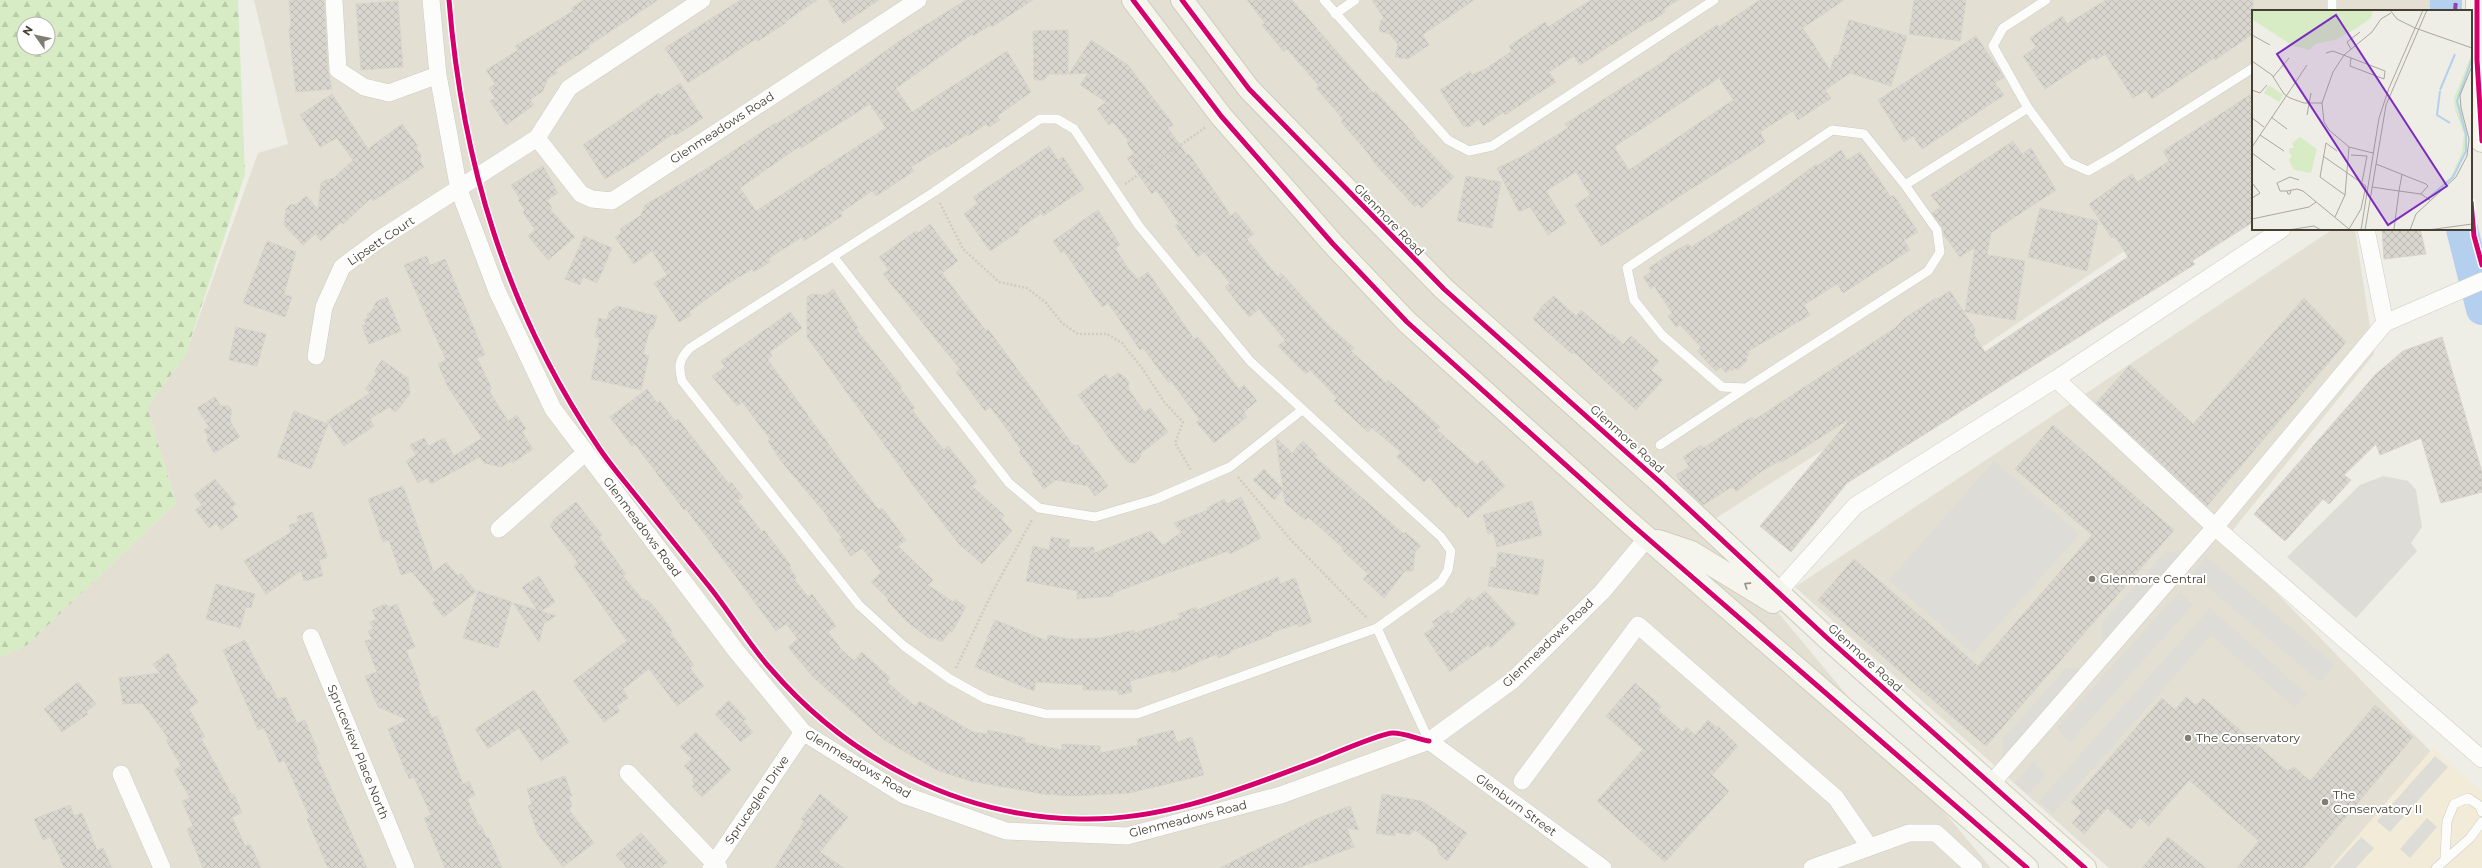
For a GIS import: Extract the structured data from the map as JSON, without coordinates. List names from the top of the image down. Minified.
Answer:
{"streets":{"main road":["Glenmore Road"],"street":["Glenmeadows Road","Lipsett Court","Spruceview Place North","Spruceglen Drive","Glenburn Street"]},"crossings":[["Glenmeadows Road","Lipsett Court"],["Glenmeadows Road","Spruceglen Drive"],["Glenmeadows Road","Glenburn Street"]],"places":["Glenmore Central","The Conservatory","The Conservatory II"],"north":"top left"}
